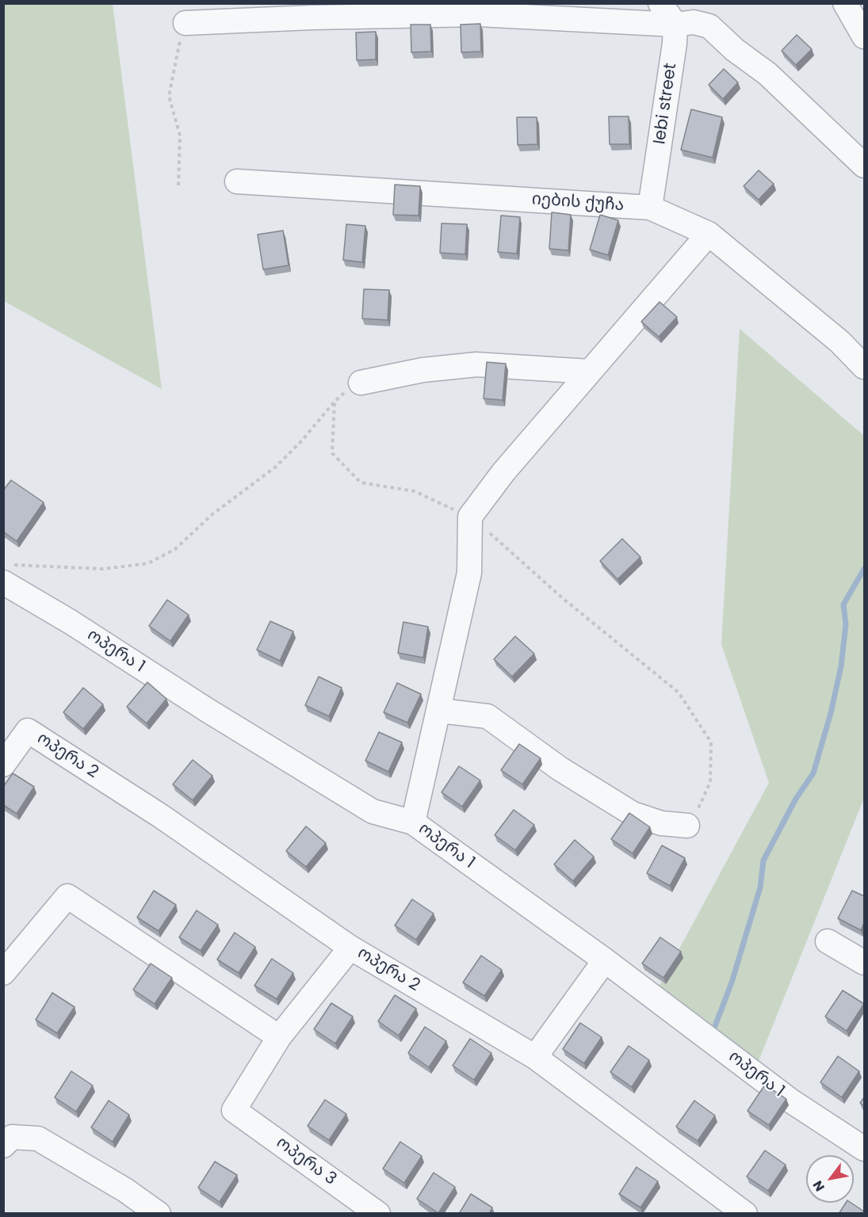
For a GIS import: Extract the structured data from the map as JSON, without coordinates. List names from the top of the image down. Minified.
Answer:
{"streets":{"street":["Iebi street","იების ქუჩა","ოპერა 1","ოპერა 2","ოპერა 3"]},"crossings":[["Iebi street","იების ქუჩა"]],"north":"bottom left"}
